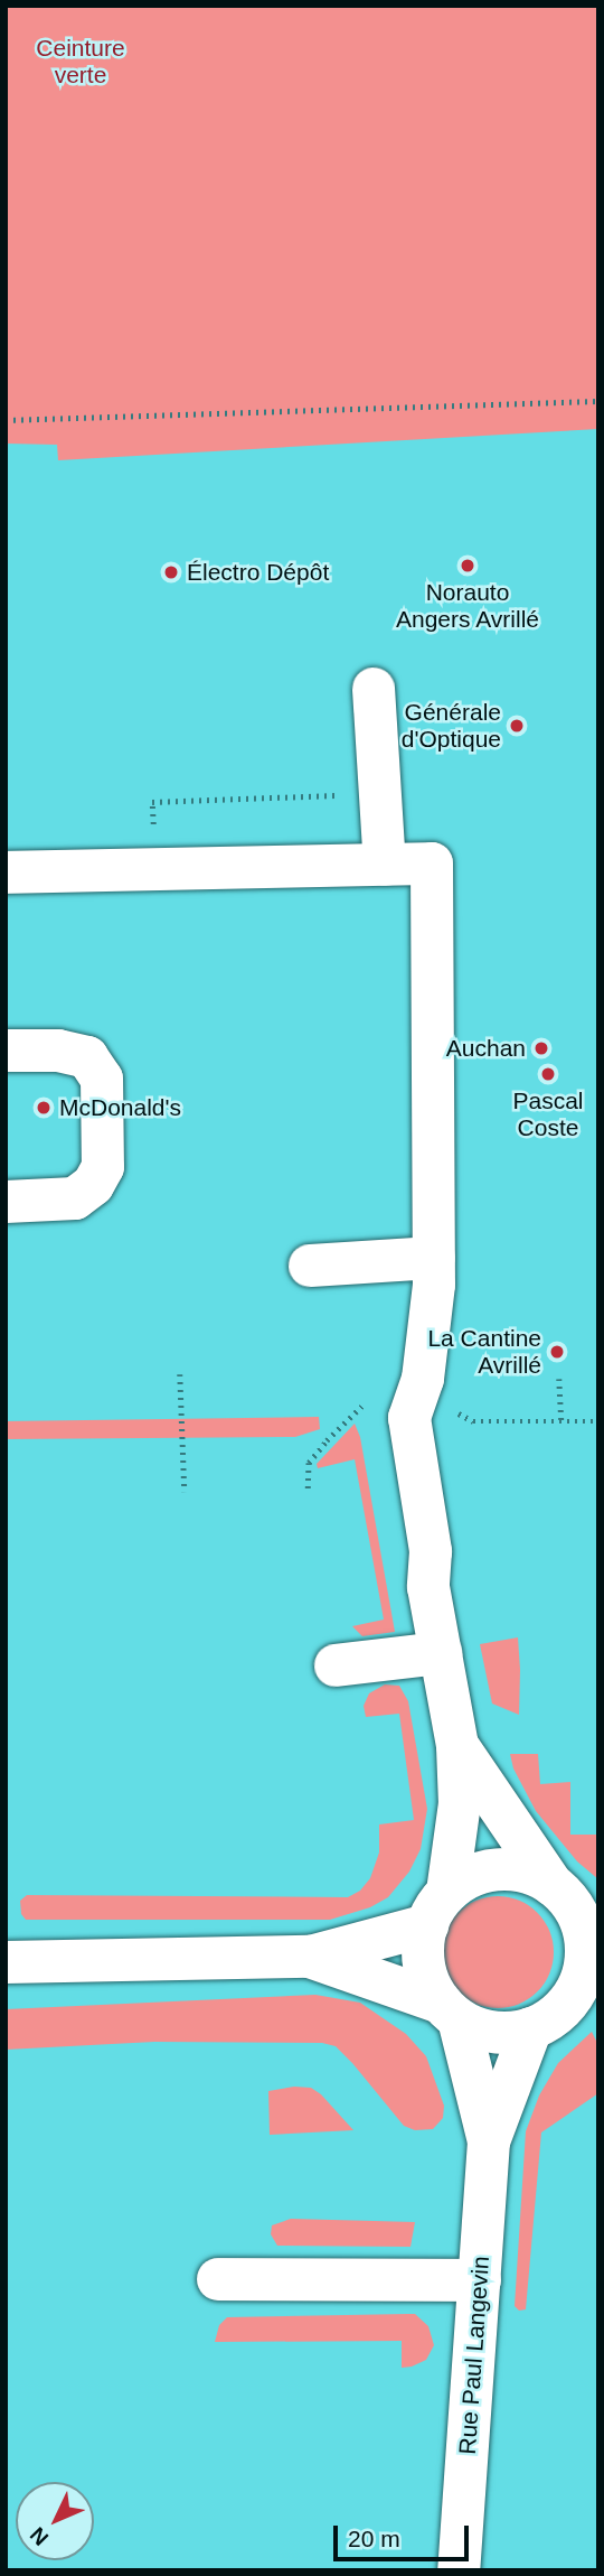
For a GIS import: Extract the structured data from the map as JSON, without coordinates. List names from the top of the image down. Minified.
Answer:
{"streets":{"street":["Rue Paul Langevin"]},"parks":["Ceinture verte"],"places":["Norauto Angers Avrillé","Électro Dépôt","Générale d'Optique","Auchan","Pascal Coste","McDonald's","La Cantine Avrillé"],"scale_bar":"20 m","north":"bottom left"}
